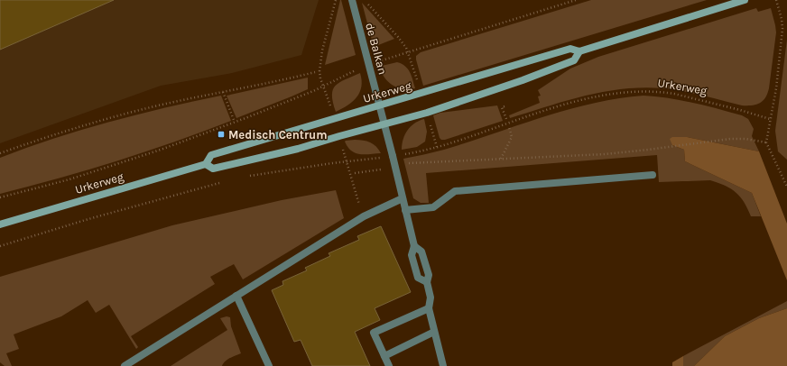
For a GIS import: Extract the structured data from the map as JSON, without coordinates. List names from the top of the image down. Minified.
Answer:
{"streets":{"main road":["Urkerweg"],"street":["de Balkan"]},"crossings":[["de Balkan","Urkerweg"]],"places":{"transit":["Medisch Centrum"]}}
